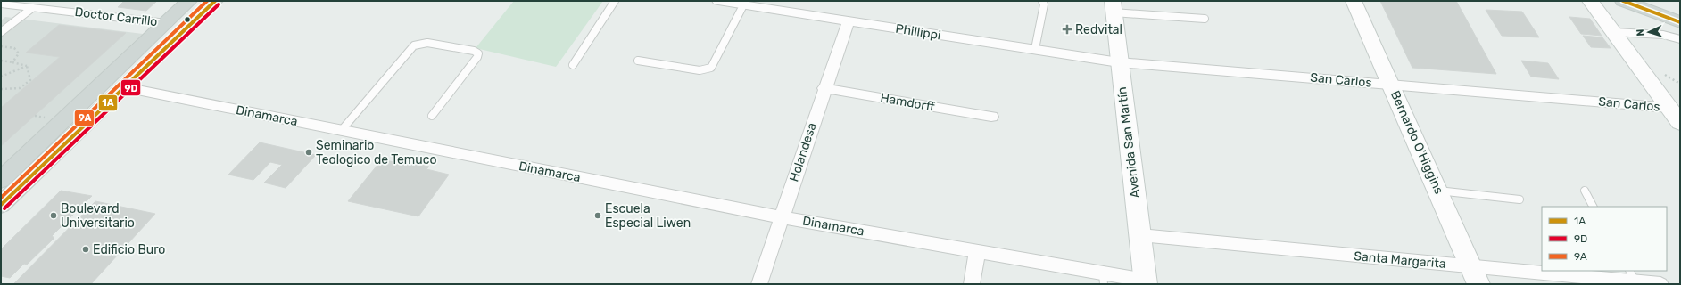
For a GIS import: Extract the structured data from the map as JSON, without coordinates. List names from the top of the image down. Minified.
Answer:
{"streets":{"main road":["Avenida San Martín","Bernardo O'Higgins"],"street":["Doctor Carrillo","Phillippi","San Carlos","Hamdorff","Dinamarca","Holandesa","Santa Margarita"]},"crossings":[["Phillippi","San Carlos"],["Phillippi","Avenida San Martín"],["Phillippi","Holandesa"],["San Carlos","Avenida San Martín"],["San Carlos","Bernardo O'Higgins"],["Hamdorff","Holandesa"],["Dinamarca","Avenida San Martín"],["Dinamarca","Holandesa"],["Avenida San Martín","Santa Margarita"],["Bernardo O'Higgins","Santa Margarita"]],"places":{"health":["Redvital"],"other":["Seminario Teologico de Temuco","Boulevard Universitario","Escuela Especial Liwen","Edificio Buro"]},"lines":["transit line 1A","transit line 9A","transit line 9D"],"legend":["1A","9D","9A"],"north":"left"}
